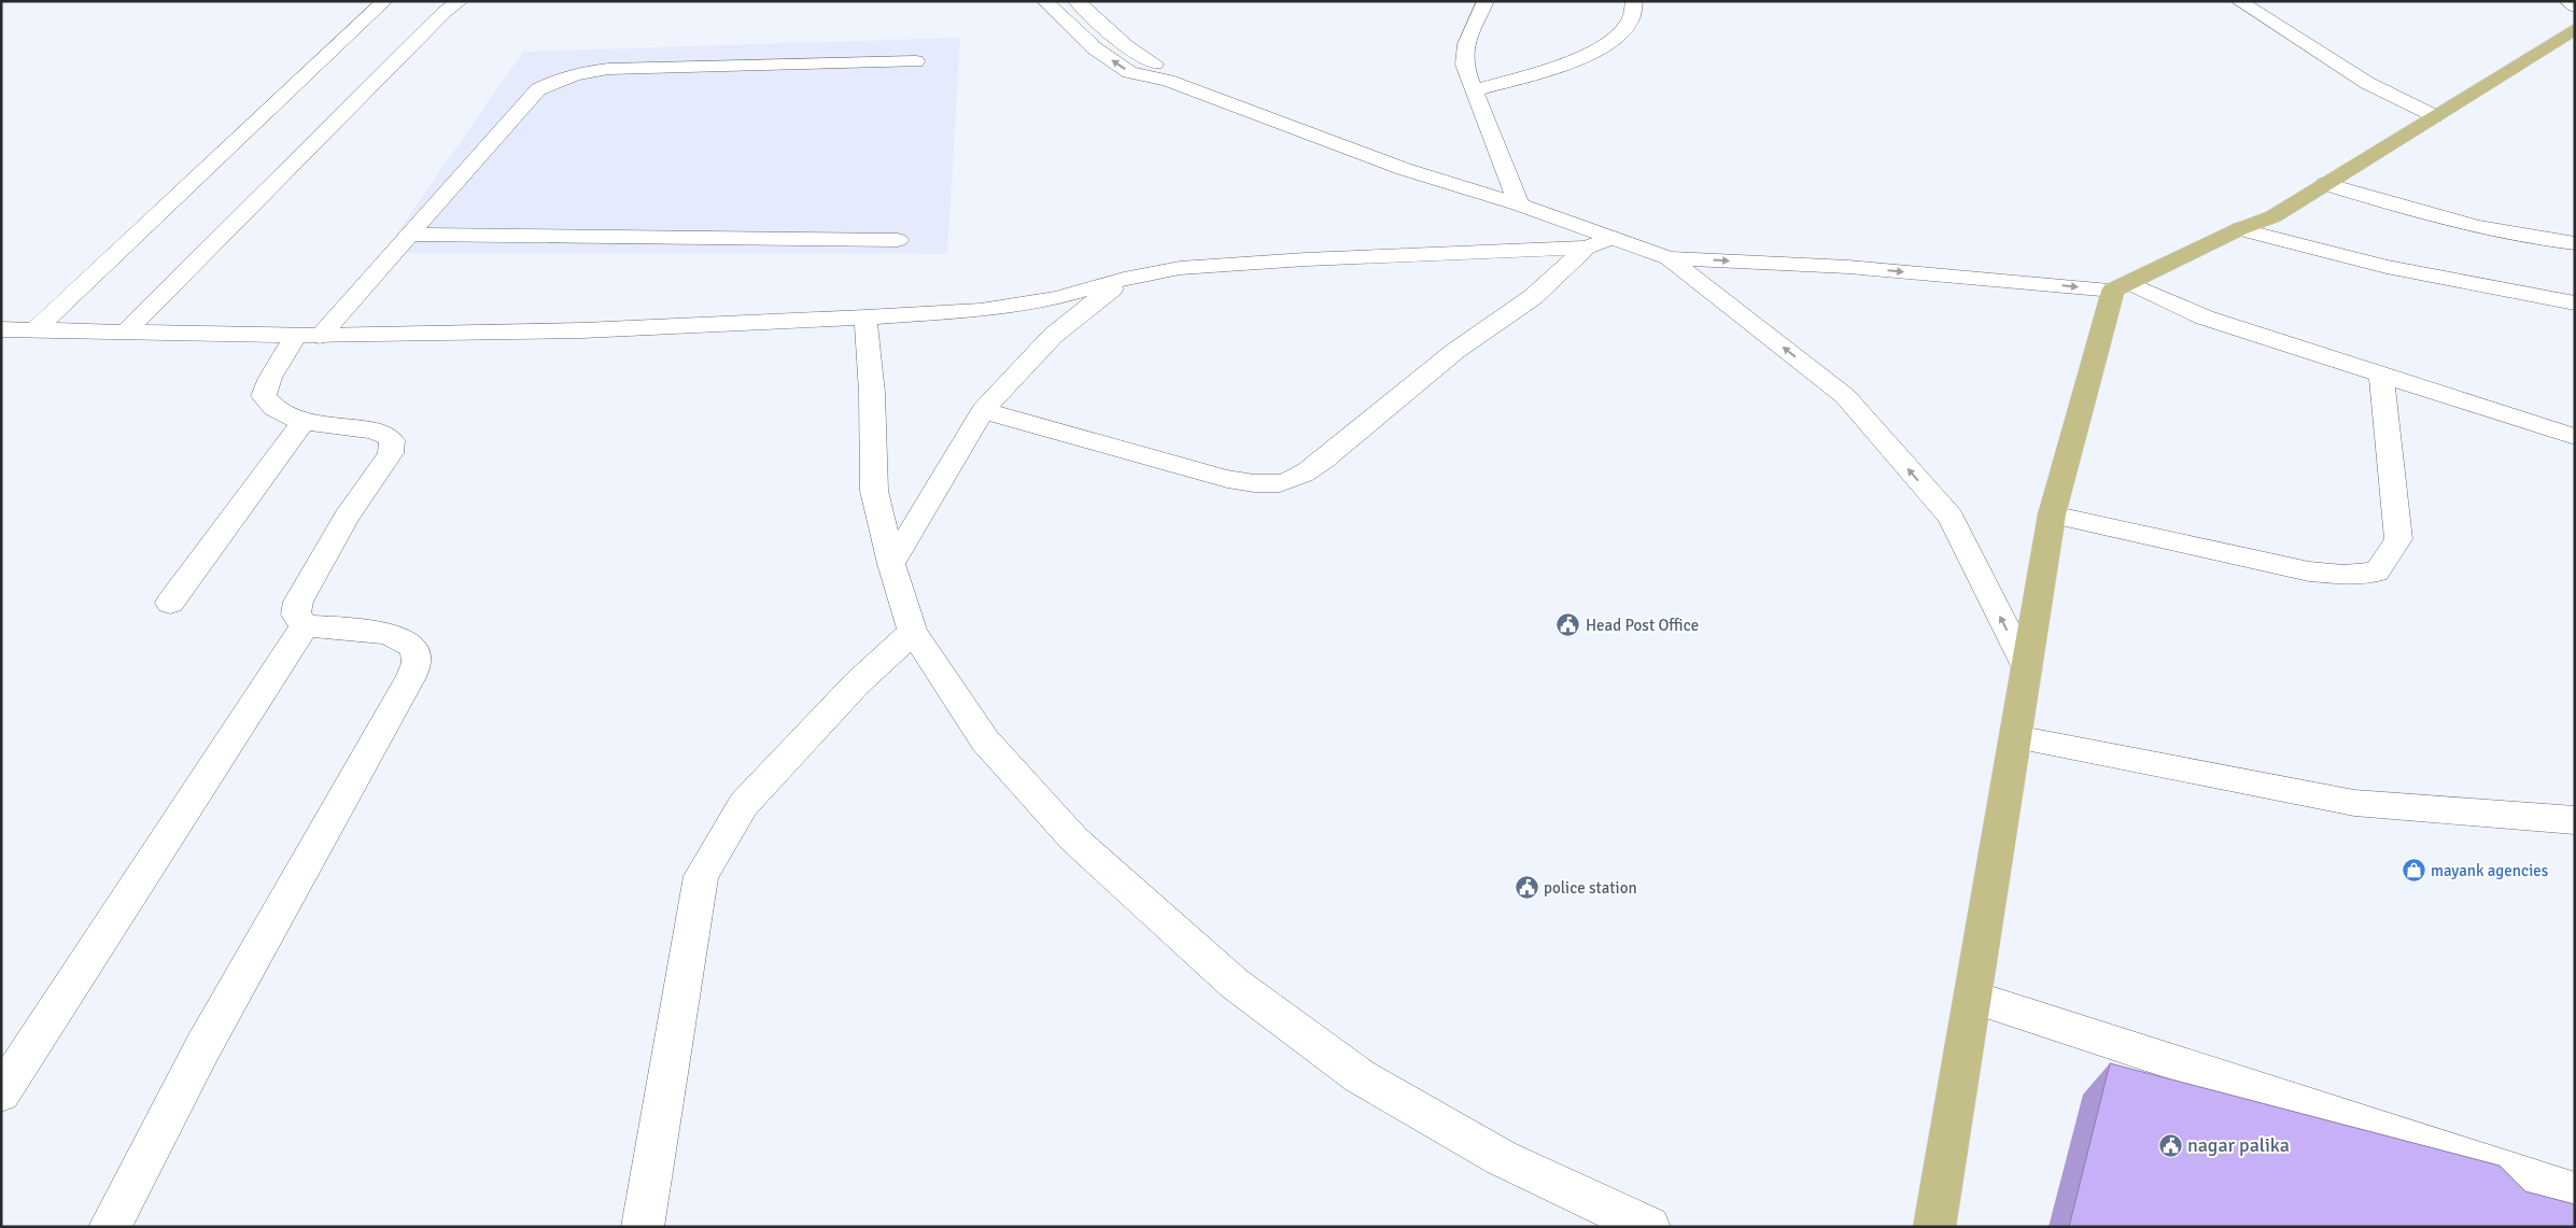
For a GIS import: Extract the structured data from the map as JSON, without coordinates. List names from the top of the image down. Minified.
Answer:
{"places":{"public building":["Head Post Office","police station","nagar palika"],"shop":["mayank agencies"]}}
